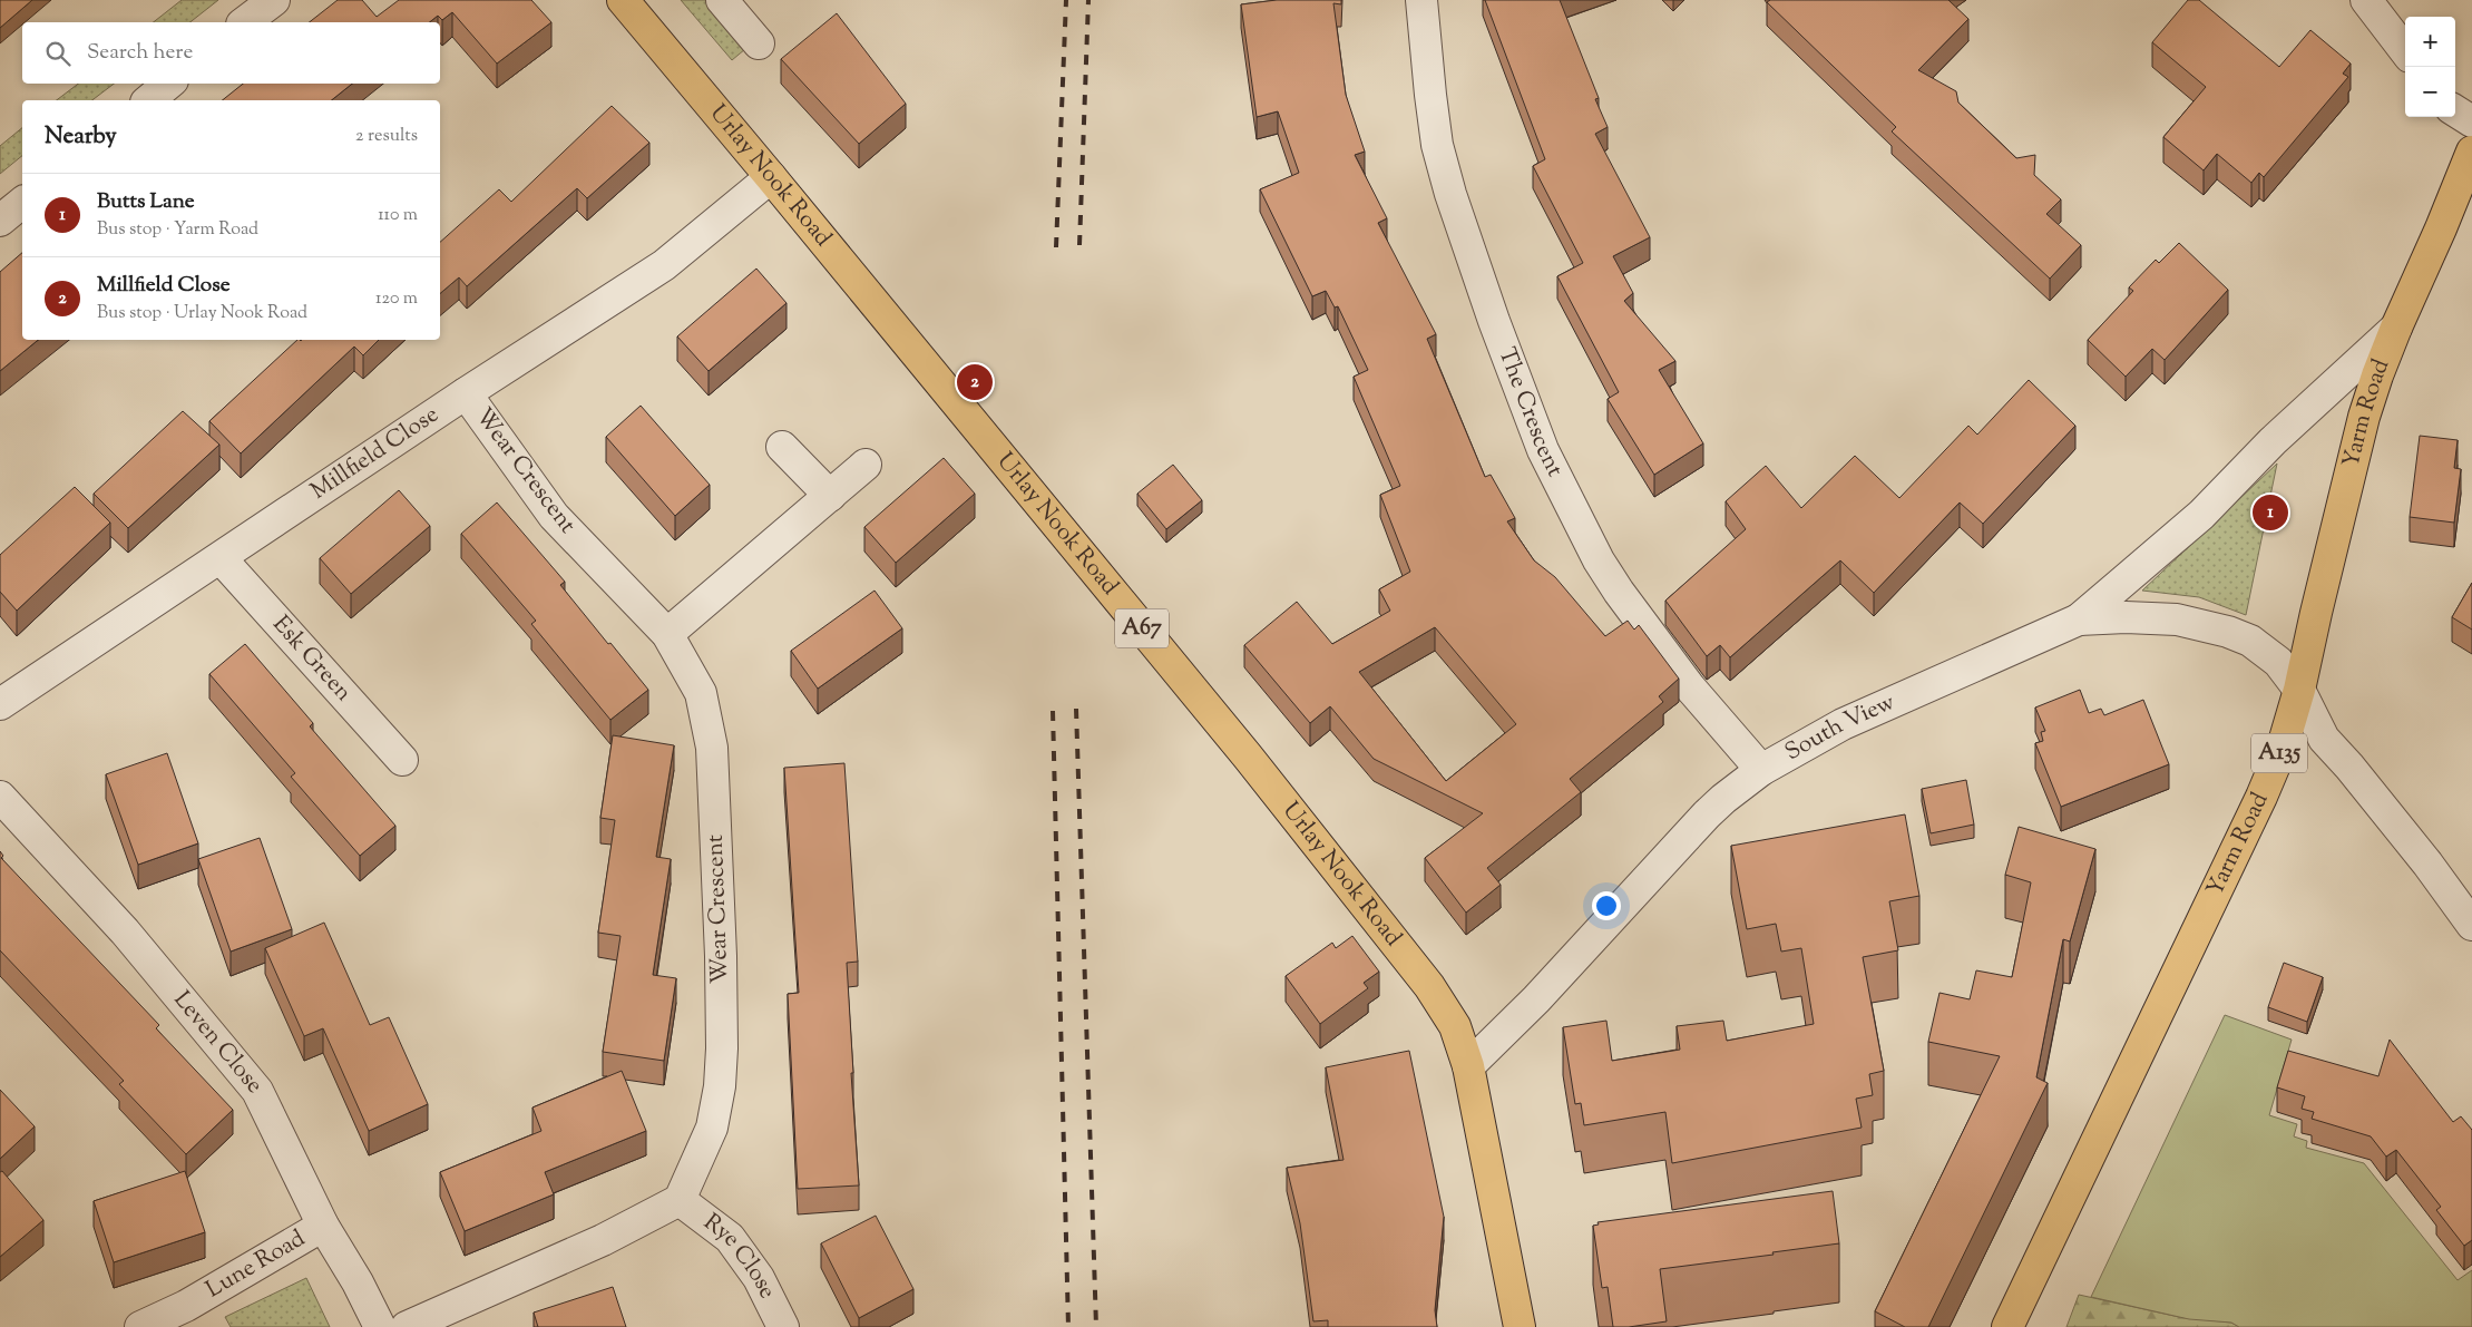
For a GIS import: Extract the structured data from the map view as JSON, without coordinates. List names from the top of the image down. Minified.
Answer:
{"streets":{"main road":["Urlay Nook Road","Yarm Road","A67","A135"],"street":["The Crescent","Millfield Close","Wear Crescent","Esk Green","South View","Leven Close","Rye Close","Lune Road"]},"crossings":[["Urlay Nook Road","Millfield Close"],["Urlay Nook Road","South View"],["The Crescent","South View"],["Yarm Road","South View"],["Millfield Close","Wear Crescent"],["Millfield Close","Esk Green"],["Wear Crescent","Rye Close"],["Leven Close","Lune Road"]],"page":{"map_buttons":["+","−"],"search":"Search here","heading":["Nearby","2 results"],"list":[{"mark":"1","name":"Butts Lane","note":"Bus stop · Yarm Road","value":"110 m"},{"mark":"2","name":"Millfield Close","note":"Bus stop · Urlay Nook Road","value":"120 m"}],"pins":["2","1"]}}
